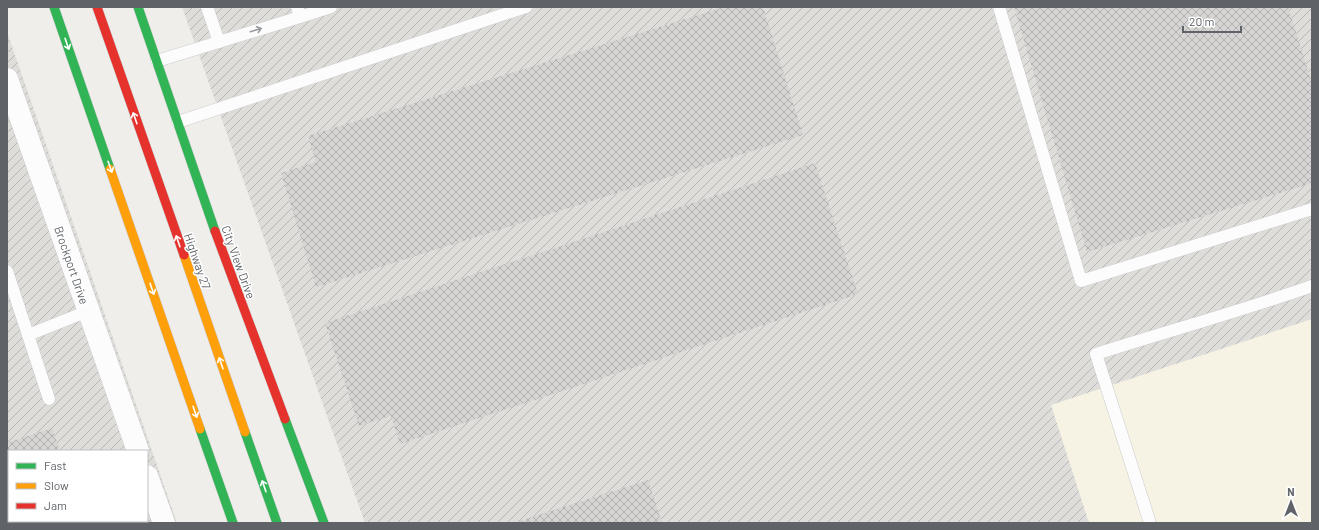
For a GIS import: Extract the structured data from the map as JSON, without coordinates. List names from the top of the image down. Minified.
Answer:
{"streets":{"main road":["Highway 27","City View Drive"],"street":["Brockport Drive"]},"legend":["Fast","Slow","Jam"],"scale_bar":"20 m","north":"top"}
